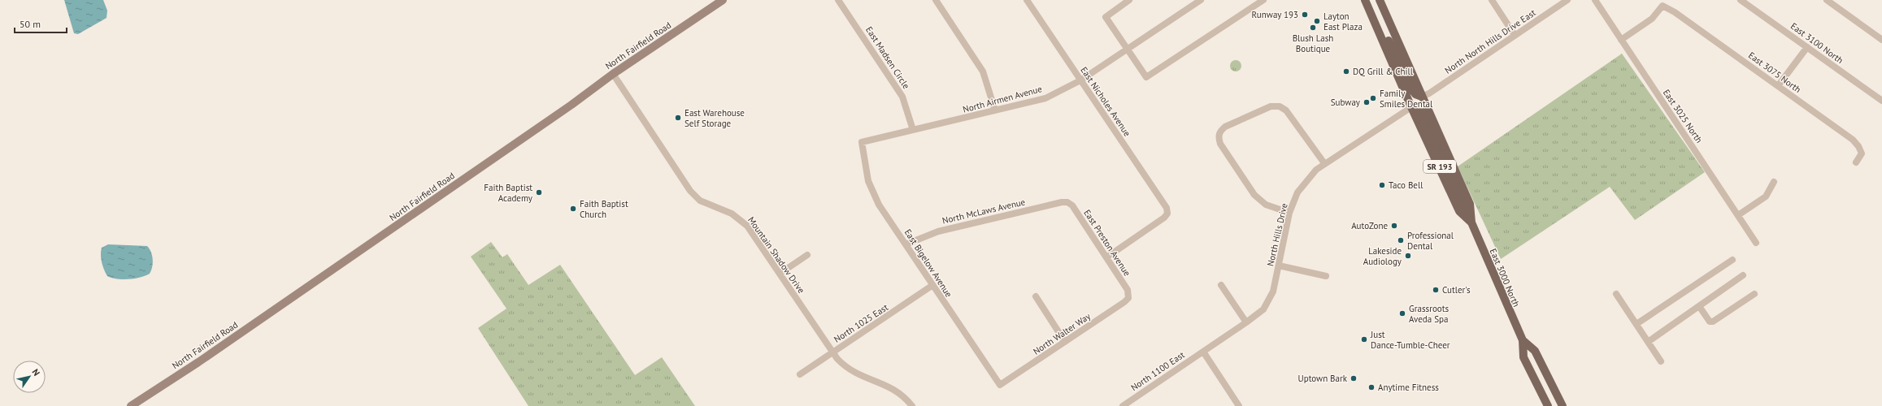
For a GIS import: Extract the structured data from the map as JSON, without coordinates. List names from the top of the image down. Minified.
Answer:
{"streets":{"main road":["North Fairfield Road","SR 193","East 3000 North"],"street":["North North Hills Drive East","East 3100 North","East Madsen Circle","East 3075 North","North Airmen Avenue","East Nicholes Avenue","East 3025 North","North McLaws Avenue","North Hills Drive","East Preston Avenue","Mountain Shadow Drive","East Bigelow Avenue","North 1025 East","North Walter Way","North 1100 East"]},"crossings":[["North North Hills Drive East","East 3000 North"],["North Fairfield Road","Mountain Shadow Drive"],["East Madsen Circle","North Airmen Avenue"],["East 3075 North","East 3025 North"],["North Airmen Avenue","East Nicholes Avenue"],["North Airmen Avenue","East Bigelow Avenue"],["East Nicholes Avenue","East Preston Avenue"],["North McLaws Avenue","East Preston Avenue"],["North McLaws Avenue","East Bigelow Avenue"],["North Hills Drive","East 3000 North"],["North Hills Drive","North 1100 East"],["East Preston Avenue","North Walter Way"],["Mountain Shadow Drive","North 1025 East"],["East Bigelow Avenue","North 1025 East"],["East Bigelow Avenue","North Walter Way"]],"places":["Runway 193","Layton East Plaza","Blush Lash Boutique","DQ Grill & Chill","Family Smiles Dental","Subway","East Warehouse Self Storage","Taco Bell","Faith Baptist Academy","Faith Baptist Church","AutoZone","Professional Dental","Lakeside Audiology","Cutler's","Grassroots Aveda Spa","Just Dance-Tumble-Cheer","Uptown Bark","Anytime Fitness"],"scale_bar":"50 m","north":"top right"}
